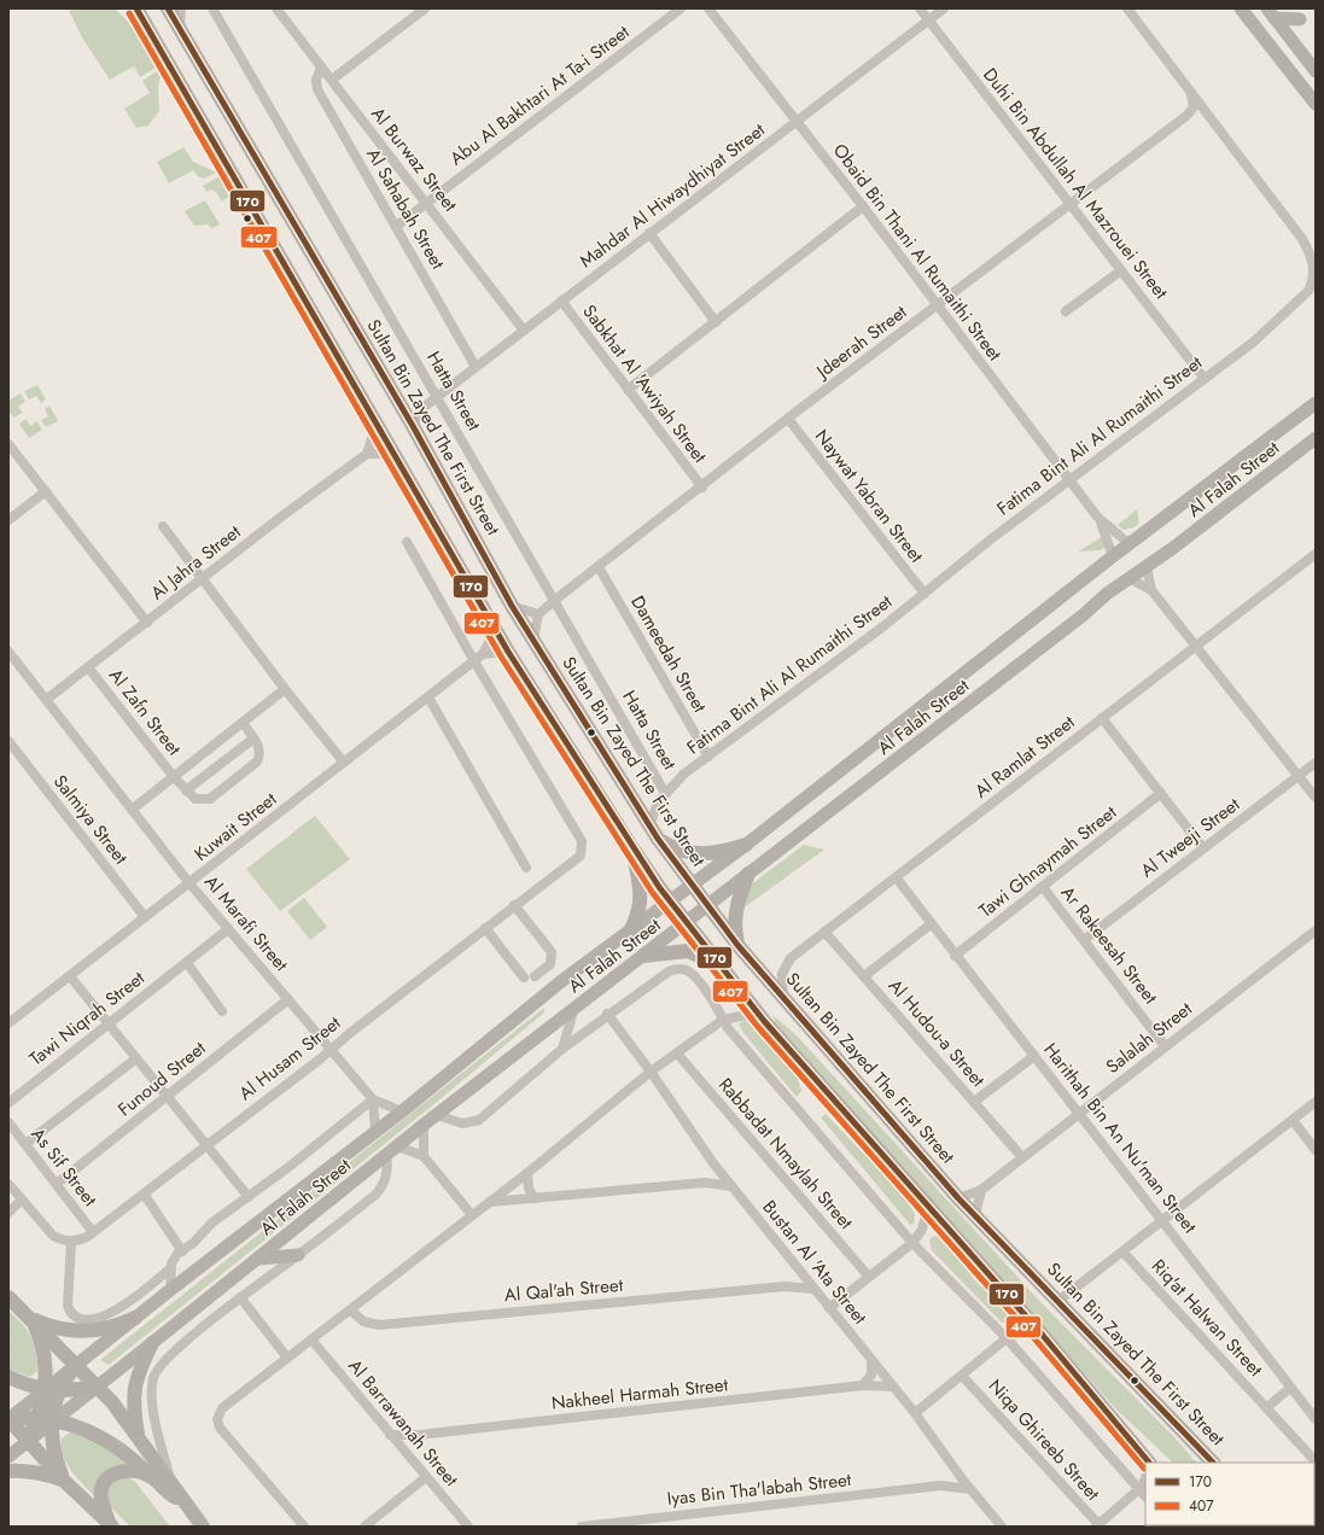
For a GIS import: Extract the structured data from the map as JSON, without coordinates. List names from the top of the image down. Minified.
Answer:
{"streets":{"main road":["Sultan Bin Zayed The First Street","Al Falah Street"],"street":["Abu Al Bakhtari At Ta-i Street","Al Burwaz Street","Duhi Bin Abdullah Al Mazrouei Street","Mahdar Al Hiwaydhiyat Street","Al Sahabah Street","Obaid Bin Thani Al Rumaithi Street","Jdeerah Street","Sabkhat Al 'Awiyah Street","Hatta Street","Fatima Bint Ali Al Rumaithi Street","Naywat Yabran Street","Al Jahra Street","Dameedah Street","Al Zafn Street","Al Ramlat Street","Salmiya Street","Kuwait Street","Al Tweeji Street","Tawi Ghnaymah Street","Al Marafi Street","Ar Rakeesah Street","Tawi Niqrah Street","Al Hudou-a Street","Salalah Street","Al Husam Street","Funoud Street","Harithah Bin An Nu'man Street","Rabbadat Nmaylah Street","As Sif Street","Bustan Al 'Ata Street","Al Qal'ah Street","Riq'at Halwan Street","Nakheel Harmah Street","Al Barrawanah Street","Niqa Ghireeb Street","Iyas Bin Tha'labah Street"]},"crossings":[["Abu Al Bakhtari At Ta-i Street","Al Burwaz Street"],["Abu Al Bakhtari At Ta-i Street","Al Sahabah Street"],["Al Burwaz Street","Mahdar Al Hiwaydhiyat Street"],["Al Burwaz Street","Al Sahabah Street"],["Duhi Bin Abdullah Al Mazrouei Street","Mahdar Al Hiwaydhiyat Street"],["Duhi Bin Abdullah Al Mazrouei Street","Jdeerah Street"],["Duhi Bin Abdullah Al Mazrouei Street","Fatima Bint Ali Al Rumaithi Street"],["Mahdar Al Hiwaydhiyat Street","Al Sahabah Street"],["Mahdar Al Hiwaydhiyat Street","Obaid Bin Thani Al Rumaithi Street"],["Mahdar Al Hiwaydhiyat Street","Sabkhat Al 'Awiyah Street"],["Mahdar Al Hiwaydhiyat Street","Hatta Street"],["Mahdar Al Hiwaydhiyat Street","Sultan Bin Zayed The First Street"],["Obaid Bin Thani Al Rumaithi Street","Jdeerah Street"],["Obaid Bin Thani Al Rumaithi Street","Fatima Bint Ali Al Rumaithi Street"],["Obaid Bin Thani Al Rumaithi Street","Al Falah Street"],["Jdeerah Street","Sabkhat Al 'Awiyah Street"],["Jdeerah Street","Hatta Street"],["Jdeerah Street","Fatima Bint Ali Al Rumaithi Street"],["Jdeerah Street","Naywat Yabran Street"],["Jdeerah Street","Dameedah Street"],["Hatta Street","Fatima Bint Ali Al Rumaithi Street"],["Sultan Bin Zayed The First Street","Fatima Bint Ali Al Rumaithi Street"],["Sultan Bin Zayed The First Street","Al Falah Street"],["Sultan Bin Zayed The First Street","Al Ramlat Street"],["Sultan Bin Zayed The First Street","Salalah Street"],["Fatima Bint Ali Al Rumaithi Street","Naywat Yabran Street"],["Fatima Bint Ali Al Rumaithi Street","Dameedah Street"],["Al Falah Street","Al Marafi Street"],["Al Jahra Street","Al Zafn Street"],["Al Jahra Street","Al Marafi Street"],["Al Ramlat Street","Al Hudou-a Street"],["Al Ramlat Street","Harithah Bin An Nu'man Street"],["Salmiya Street","Kuwait Street"],["Kuwait Street","Al Marafi Street"],["Kuwait Street","Al Husam Street"],["Al Tweeji Street","Ar Rakeesah Street"],["Tawi Ghnaymah Street","Ar Rakeesah Street"],["Tawi Ghnaymah Street","Harithah Bin An Nu'man Street"],["Al Marafi Street","Tawi Niqrah Street"],["Al Marafi Street","Al Husam Street"],["Al Marafi Street","Funoud Street"],["Ar Rakeesah Street","Salalah Street"],["Al Hudou-a Street","Salalah Street"],["Salalah Street","Harithah Bin An Nu'man Street"],["Al Husam Street","As Sif Street"],["Funoud Street","As Sif Street"],["Bustan Al 'Ata Street","Al Qal'ah Street"],["Bustan Al 'Ata Street","Nakheel Harmah Street"],["Bustan Al 'Ata Street","Iyas Bin Tha'labah Street"],["Nakheel Harmah Street","Al Barrawanah Street"]],"lines":["transit line 170","transit line 407"],"legend":["170","407"]}
